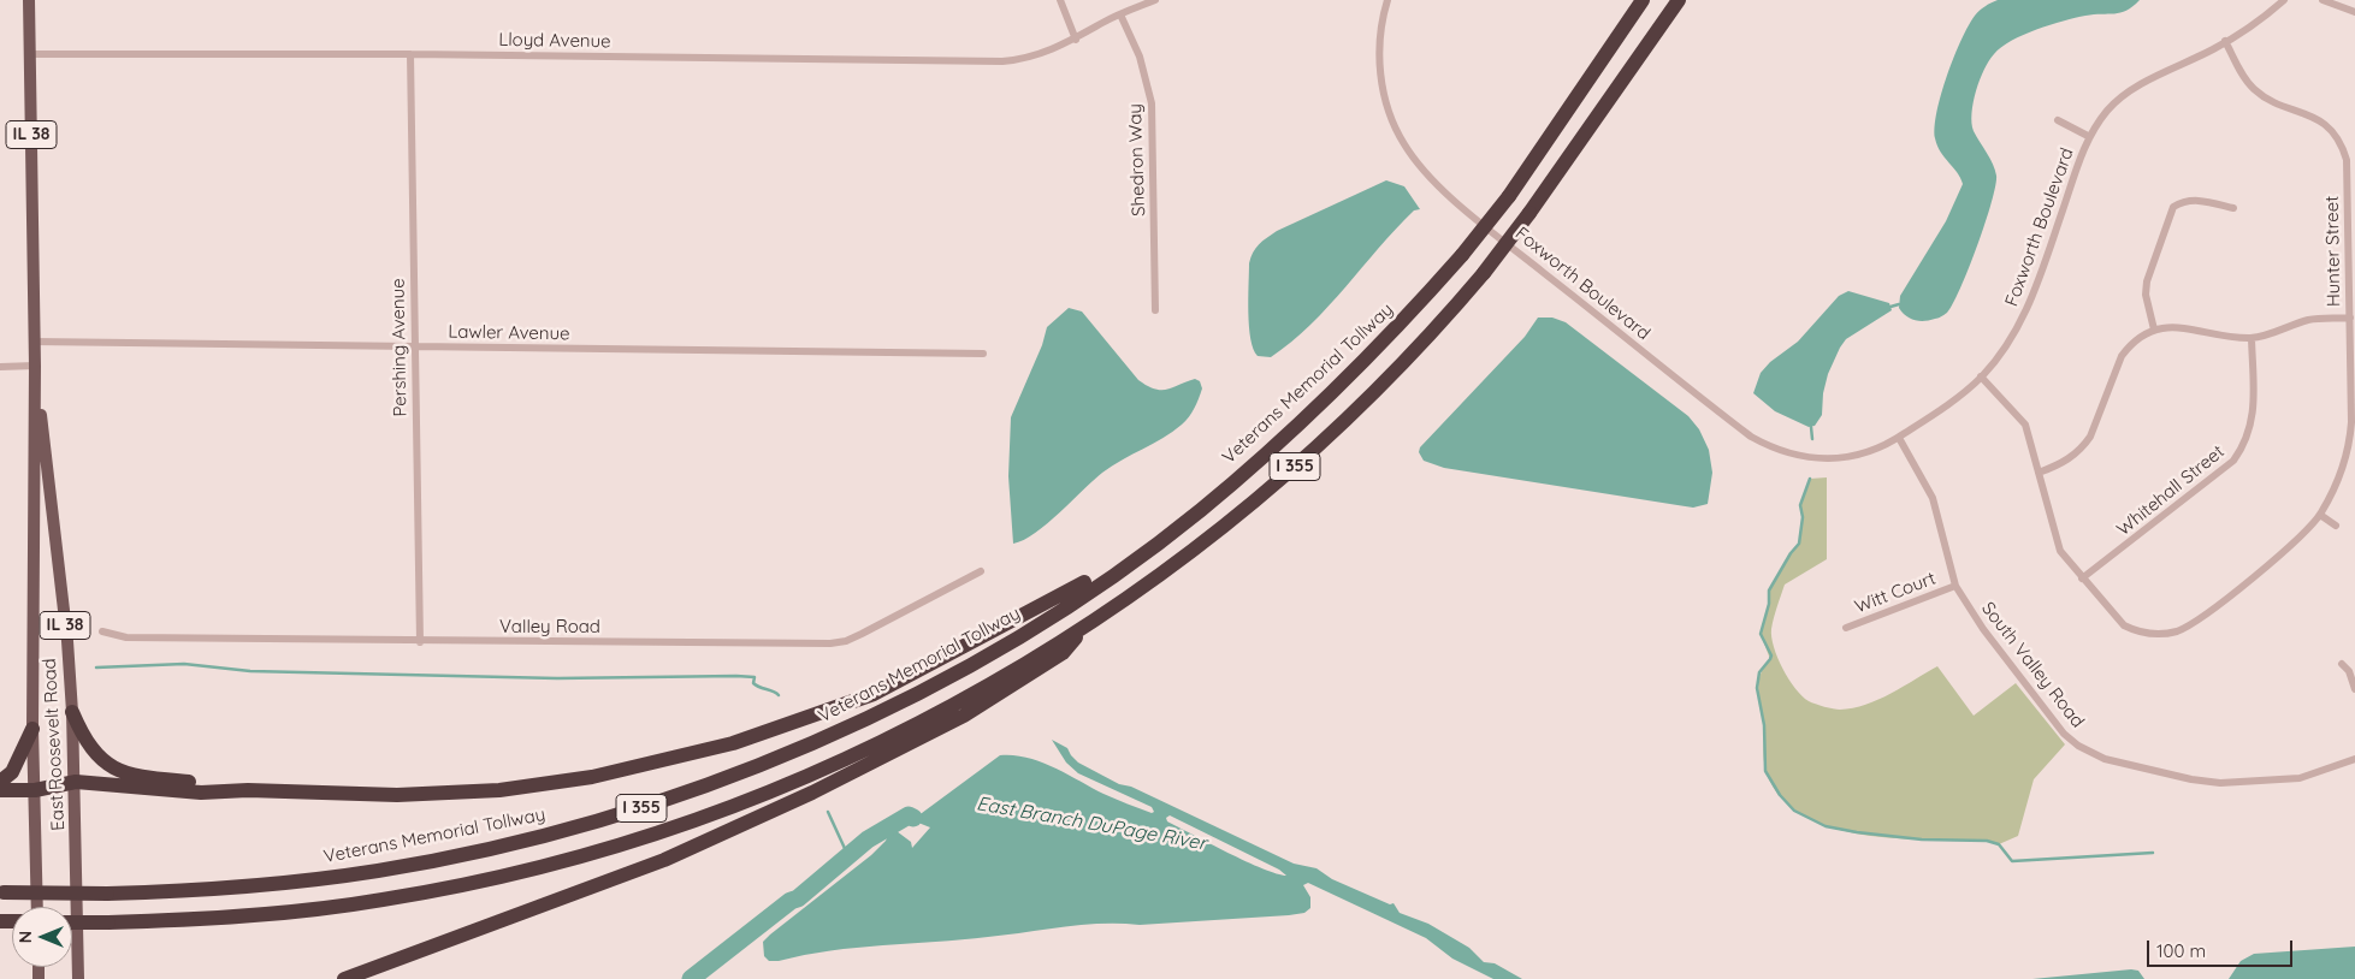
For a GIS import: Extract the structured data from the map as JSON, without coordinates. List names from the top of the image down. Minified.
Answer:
{"streets":{"highway":["Veterans Memorial Tollway","I 355"],"main road":["IL 38","East Roosevelt Road"],"street":["Lloyd Avenue","Shedron Way","Foxworth Boulevard","Hunter Street","Lawler Avenue","Pershing Avenue","Whitehall Street","Witt Court","Valley Road","South Valley Road"]},"crossings":[["Lloyd Avenue","Shedron Way"],["Lloyd Avenue","Pershing Avenue"],["Lloyd Avenue","East Roosevelt Road"],["Foxworth Boulevard","Hunter Street"],["Foxworth Boulevard","South Valley Road"],["Hunter Street","Whitehall Street"],["Lawler Avenue","Pershing Avenue"],["Lawler Avenue","East Roosevelt Road"],["Pershing Avenue","Valley Road"],["Witt Court","South Valley Road"]],"water":["East Branch DuPage River"],"scale_bar":"100 m","north":"left"}
